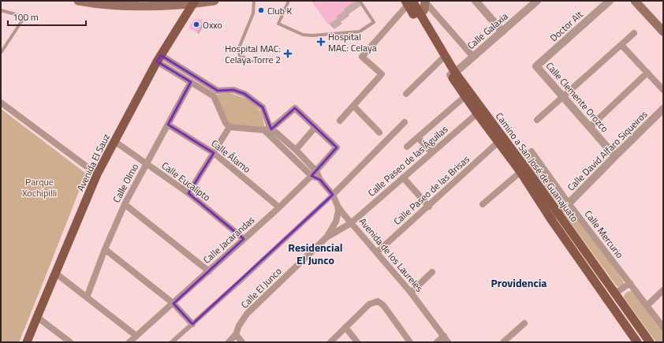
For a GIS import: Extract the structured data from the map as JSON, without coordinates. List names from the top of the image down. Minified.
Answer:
{"streets":{"main road":["Avenida El Sauz","Camino a San José de Guanajuato"],"street":["Doctor Alt","Calle Galaxia","Calle Clemente Orozco","Calle David Alfaro Siqueiros","Calle Álamo","Calle Paseo de las Águilas","Calle Eucalipto","Calle Olmo","Calle Paseo de las Brisas","Calle Mercurio","Calle Jacarandas","Avenida de los Laureles","Calle El Junco"]},"crossings":[["Doctor Alt","Calle Clemente Orozco"],["Calle Galaxia","Camino a San José de Guanajuato"],["Calle Clemente Orozco","Calle David Alfaro Siqueiros"],["Calle David Alfaro Siqueiros","Camino a San José de Guanajuato"],["Calle David Alfaro Siqueiros","Calle Mercurio"],["Calle Álamo","Calle Olmo"],["Calle Álamo","Calle Jacarandas"],["Calle Paseo de las Águilas","Camino a San José de Guanajuato"],["Calle Paseo de las Águilas","Avenida de los Laureles"],["Calle Paseo de las Águilas","Calle El Junco"],["Avenida El Sauz","Calle Eucalipto"],["Avenida El Sauz","Avenida de los Laureles"],["Camino a San José de Guanajuato","Calle Paseo de las Brisas"],["Calle Eucalipto","Calle Olmo"],["Calle Eucalipto","Calle Jacarandas"],["Calle Paseo de las Brisas","Avenida de los Laureles"],["Calle Jacarandas","Avenida de los Laureles"],["Avenida de los Laureles","Calle El Junco"]],"districts":["Residencial El Junco","Providencia"],"parks":["Parque Xochipilli"],"places":{"other":["Club K","Oxxo"],"health":["Hospital MAC: Celaya","Hospital MAC: Celaya Torre 2"]},"scale_bar":"100 m"}
